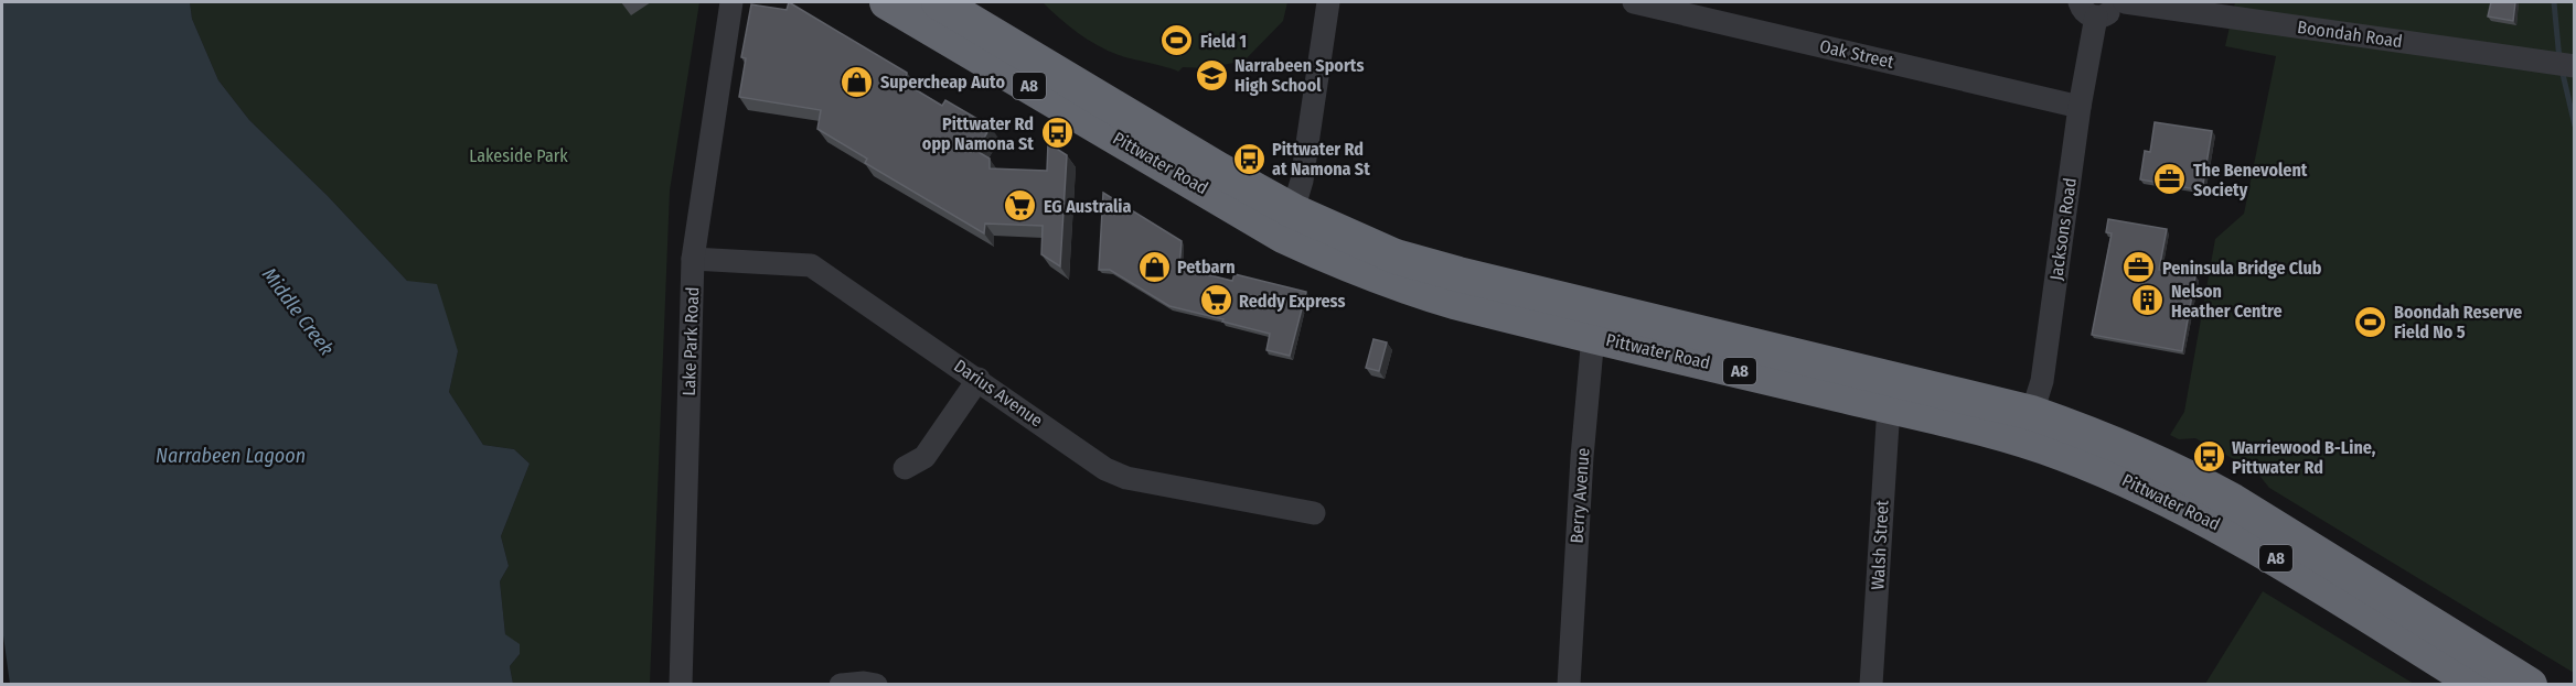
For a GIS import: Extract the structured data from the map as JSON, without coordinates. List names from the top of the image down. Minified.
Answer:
{"streets":{"highway":["A8","Pittwater Road"],"street":["Boondah Road","Oak Street","Jacksons Road","Lake Park Road","Darius Avenue","Berry Avenue","Walsh Street"]},"crossings":[["Oak Street","Jacksons Road"],["Pittwater Road","Jacksons Road"],["Pittwater Road","Berry Avenue"],["Pittwater Road","Walsh Street"],["Lake Park Road","Darius Avenue"]],"water":["Middle Creek","Narrabeen Lagoon"],"parks":["Lakeside Park"],"places":{"sports":["Field 1","Boondah Reserve Field No 5"],"school or university":["Narrabeen Sports High School"],"shop":["Supercheap Auto","Petbarn"],"bus stop":["Pittwater Rd opp Namona St","Pittwater Rd at Namona St","Warriewood B-Line, Pittwater Rd"],"office":["The Benevolent Society","Peninsula Bridge Club"],"supermarket":["EG Australia","Reddy Express"],"building":["Nelson Heather Centre"]}}
